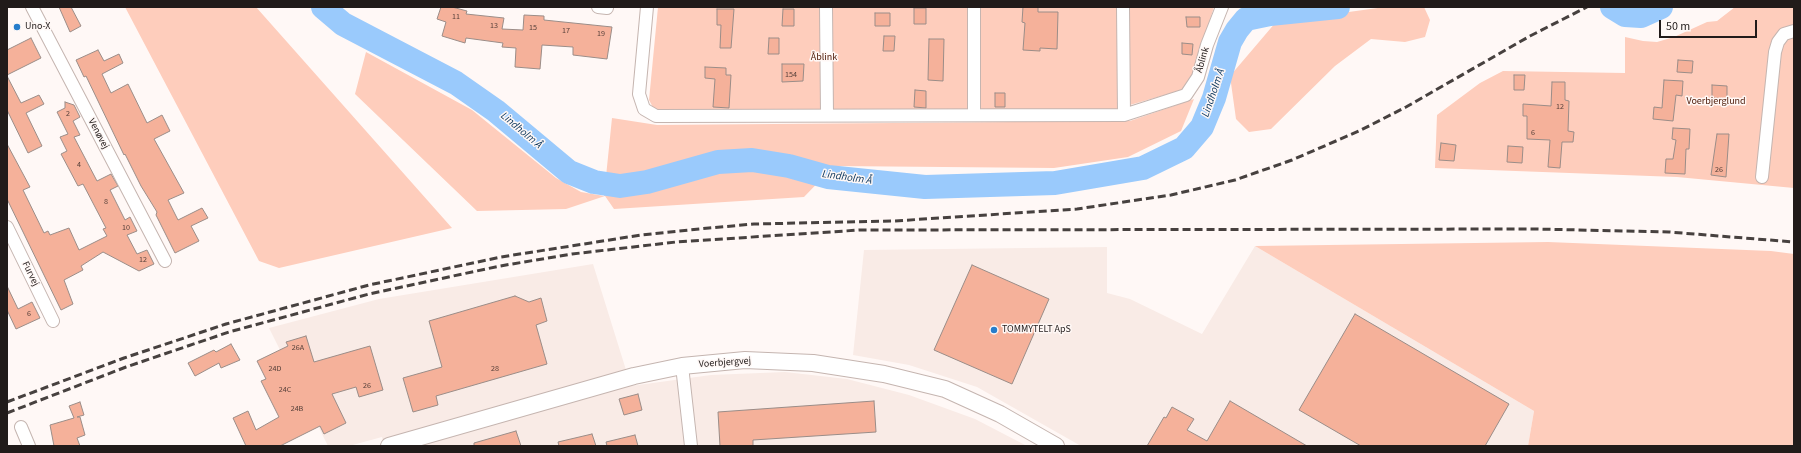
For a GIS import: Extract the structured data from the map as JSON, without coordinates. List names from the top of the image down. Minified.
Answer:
{"streets":{"street":["Åblink","Venøvej","Furvej","Voerbjergvej"]},"water":["Lindholm Å"],"parks":["Åblink","Voerbjerglund"],"places":["Uno-X","TOMMYTELT ApS"],"house_numbers":["11","13","15","17","19","154","12","2","6","4","26","8","10","12","6","26A","24D","28","26","24C","24B"],"scale_bar":"50 m"}
